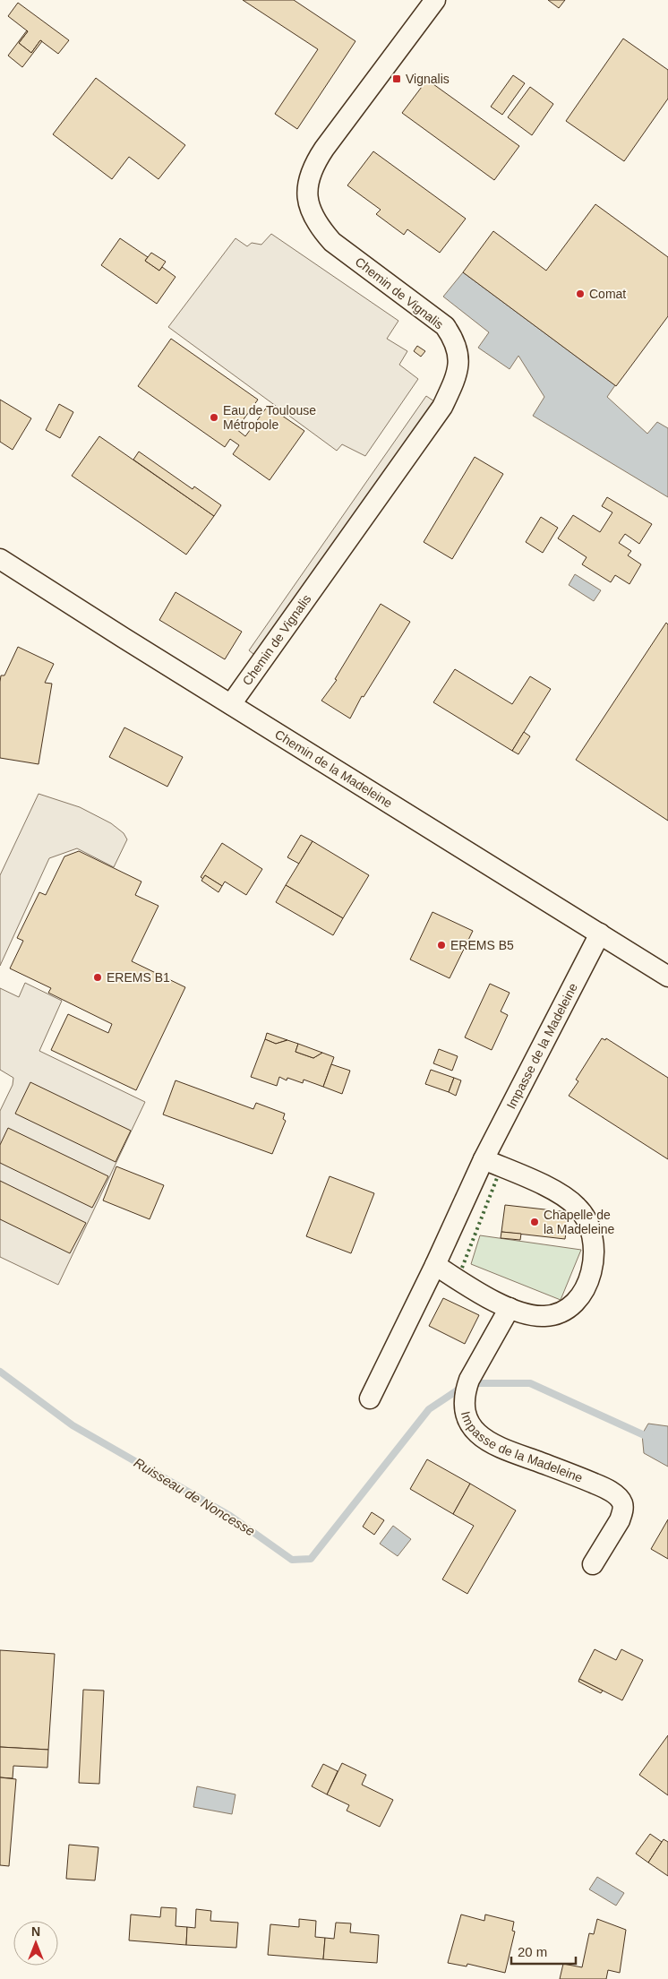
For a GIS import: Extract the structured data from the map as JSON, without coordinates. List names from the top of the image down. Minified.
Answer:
{"streets":{"street":["Chemin de Vignalis","Chemin de la Madeleine","Impasse de la Madeleine"]},"crossings":[["Chemin de Vignalis","Chemin de la Madeleine"],["Chemin de la Madeleine","Impasse de la Madeleine"]],"water":["Ruisseau de Noncesse"],"places":{"transit":["Vignalis"],"other":["Comat","Eau de Toulouse Métropole","EREMS B5","EREMS B1","Chapelle de la Madeleine"]},"scale_bar":"20 m","north":"top"}
